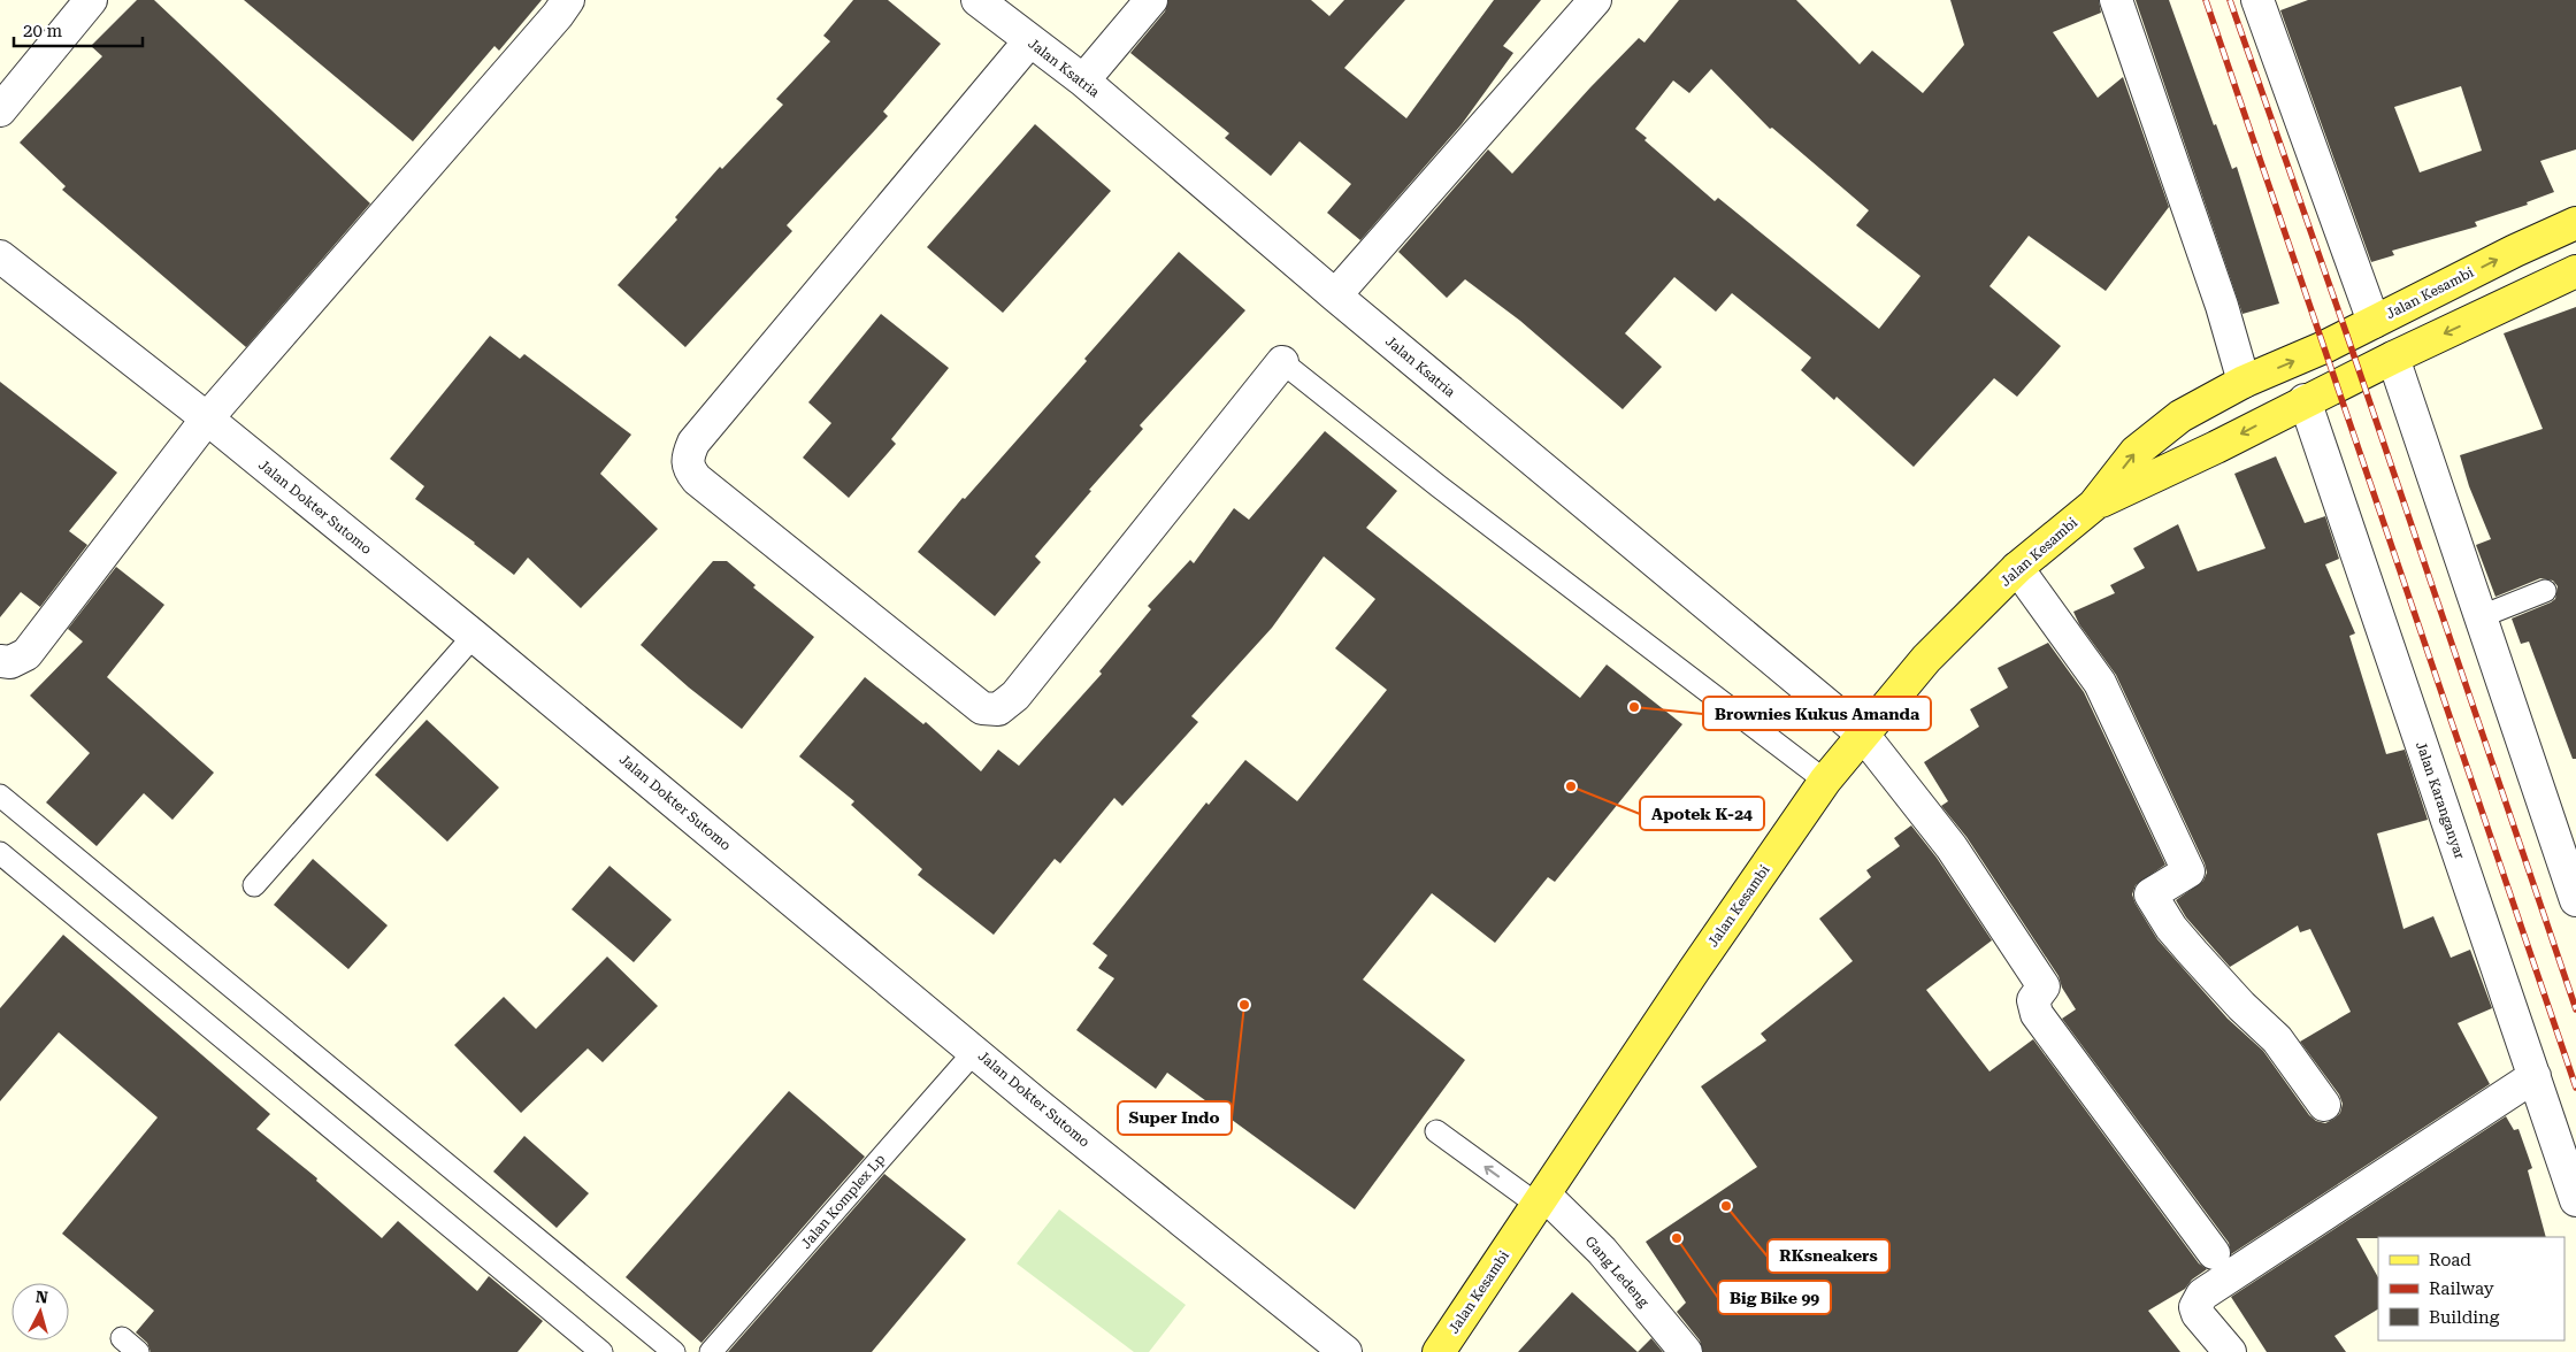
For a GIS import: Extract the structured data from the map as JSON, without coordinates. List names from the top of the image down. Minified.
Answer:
{"streets":{"main road":["Jalan Kesambi"],"street":["Jalan Ksatria","Jalan Dokter Sutomo","Jalan Karanganyar","Gang Ledeng"],"lane":["Jalan Komplex Lp"]},"crossings":[["Jalan Ksatria","Jalan Kesambi"],["Jalan Kesambi","Jalan Karanganyar"],["Jalan Kesambi","Gang Ledeng"],["Jalan Dokter Sutomo","Jalan Komplex Lp"]],"places":["Brownies Kukus Amanda","Apotek K-24","Super Indo","RKsneakers","Big Bike 99"],"legend":["Road","Railway","Building"],"scale_bar":"20 m","north":"top"}
